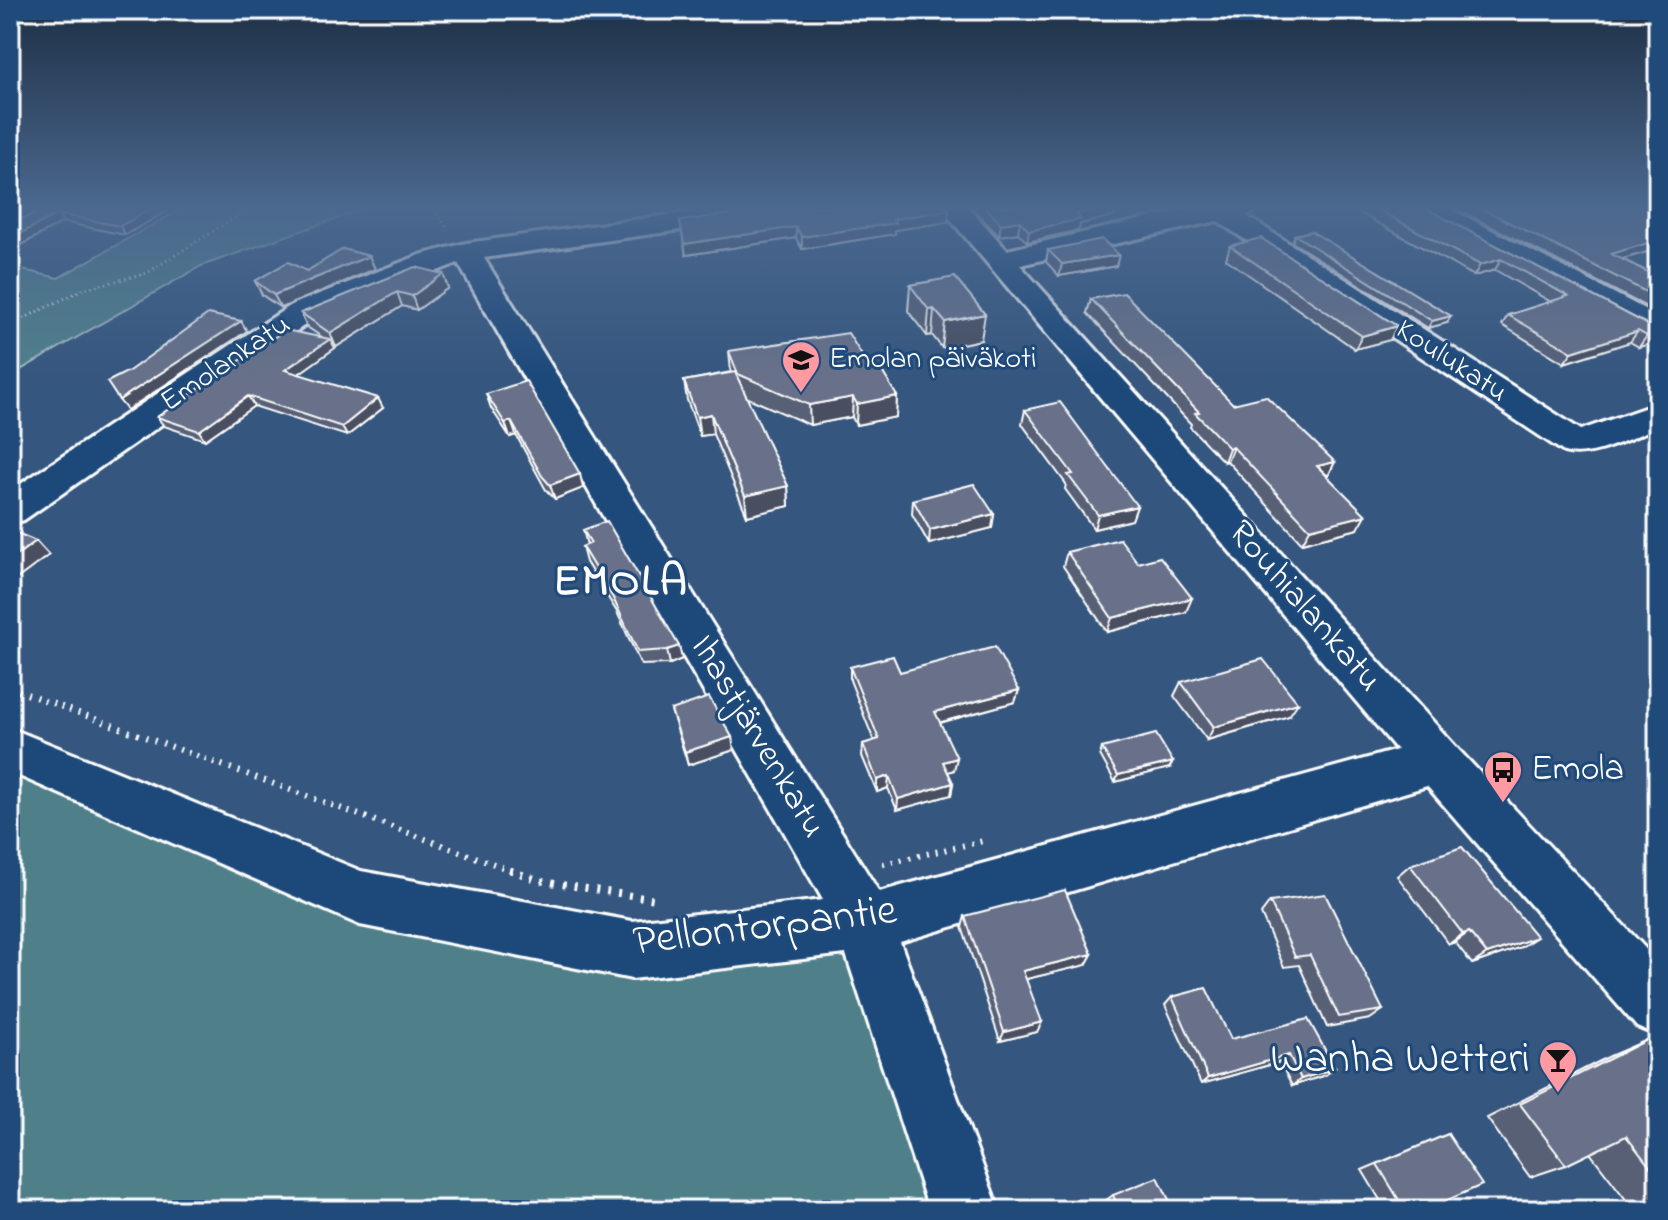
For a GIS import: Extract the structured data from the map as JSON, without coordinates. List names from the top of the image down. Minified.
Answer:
{"streets":{"street":["Koulukatu","Emolankatu","Rouhialankatu","Ihastjärvenkatu","Pellontorpantie"]},"crossings":[["Rouhialankatu","Pellontorpantie"],["Ihastjärvenkatu","Pellontorpantie"]],"districts":["EMOLA"],"places":{"school or university":["Emolan päiväkoti"],"bus stop":["Emola"],"bar":["Wanha Wetteri"]}}
